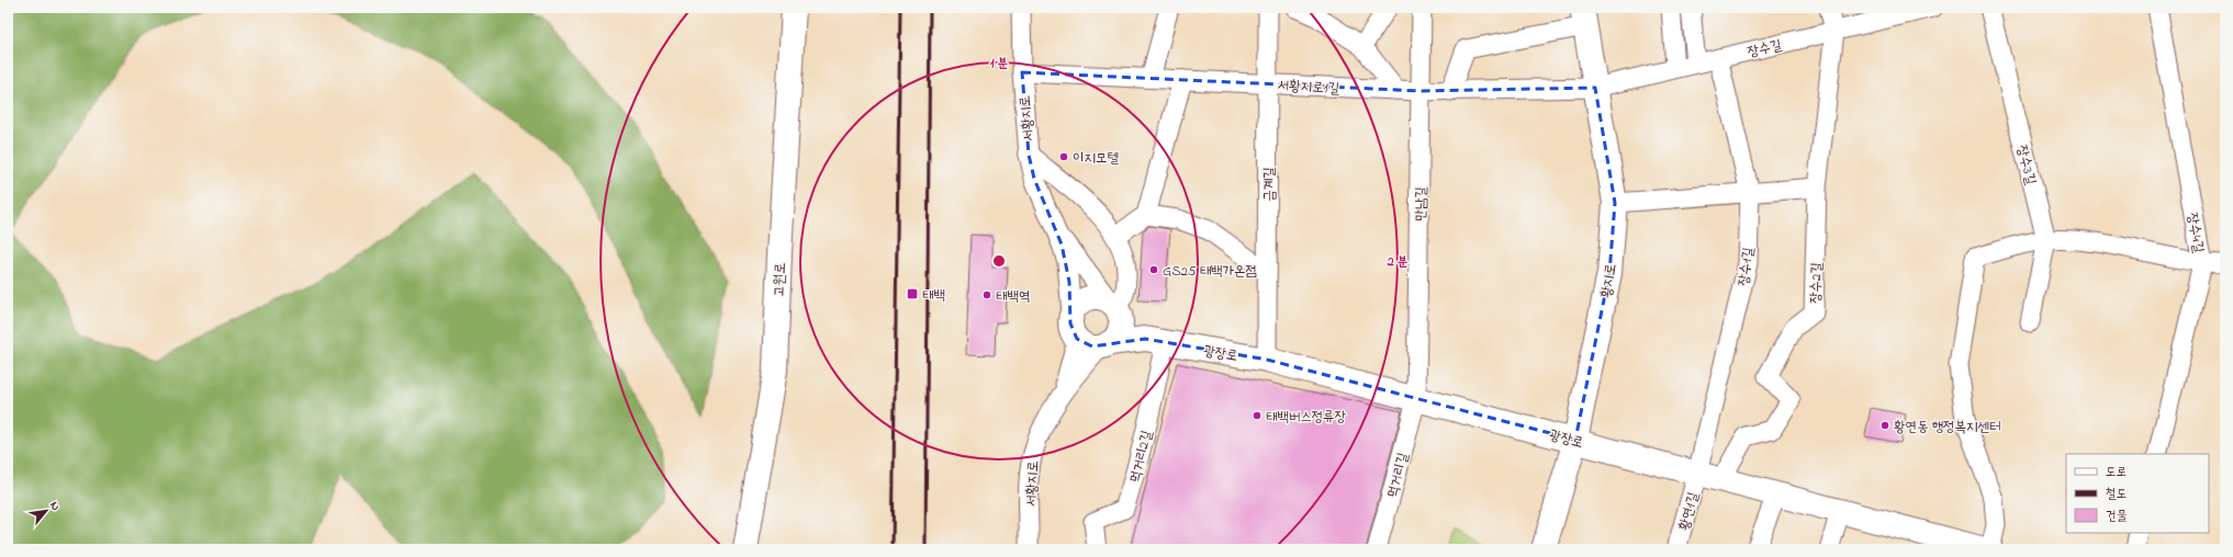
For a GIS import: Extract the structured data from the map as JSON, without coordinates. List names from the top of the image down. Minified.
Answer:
{"streets":{"street":["장수길","서황지로1길","서황지로","장수3길","금계길","만남길","장수4길","장수1길","고원로","황지로","장수2길","광장로","먹거리2길","먹거리길","황연1길"]},"crossings":[["장수길","서황지로1길"],["장수길","장수1길"],["장수길","황지로"],["장수길","장수2길"],["서황지로1길","서황지로"],["서황지로1길","금계길"],["서황지로1길","만남길"],["서황지로1길","황지로"],["금계길","광장로"],["만남길","광장로"],["만남길","먹거리길"],["장수1길","광장로"],["장수1길","황연1길"],["황지로","광장로"],["장수2길","광장로"],["광장로","먹거리2길"],["광장로","먹거리길"],["광장로","황연1길"]],"places":{"other":["이지모텔","GS25 태백가온점","태백역","태백버스정류장","황연동 행정복지센터"],"transit":["태백"]},"legend":["도로","철도","건물"],"north":"top right","rings":["1 분","2 분"]}
